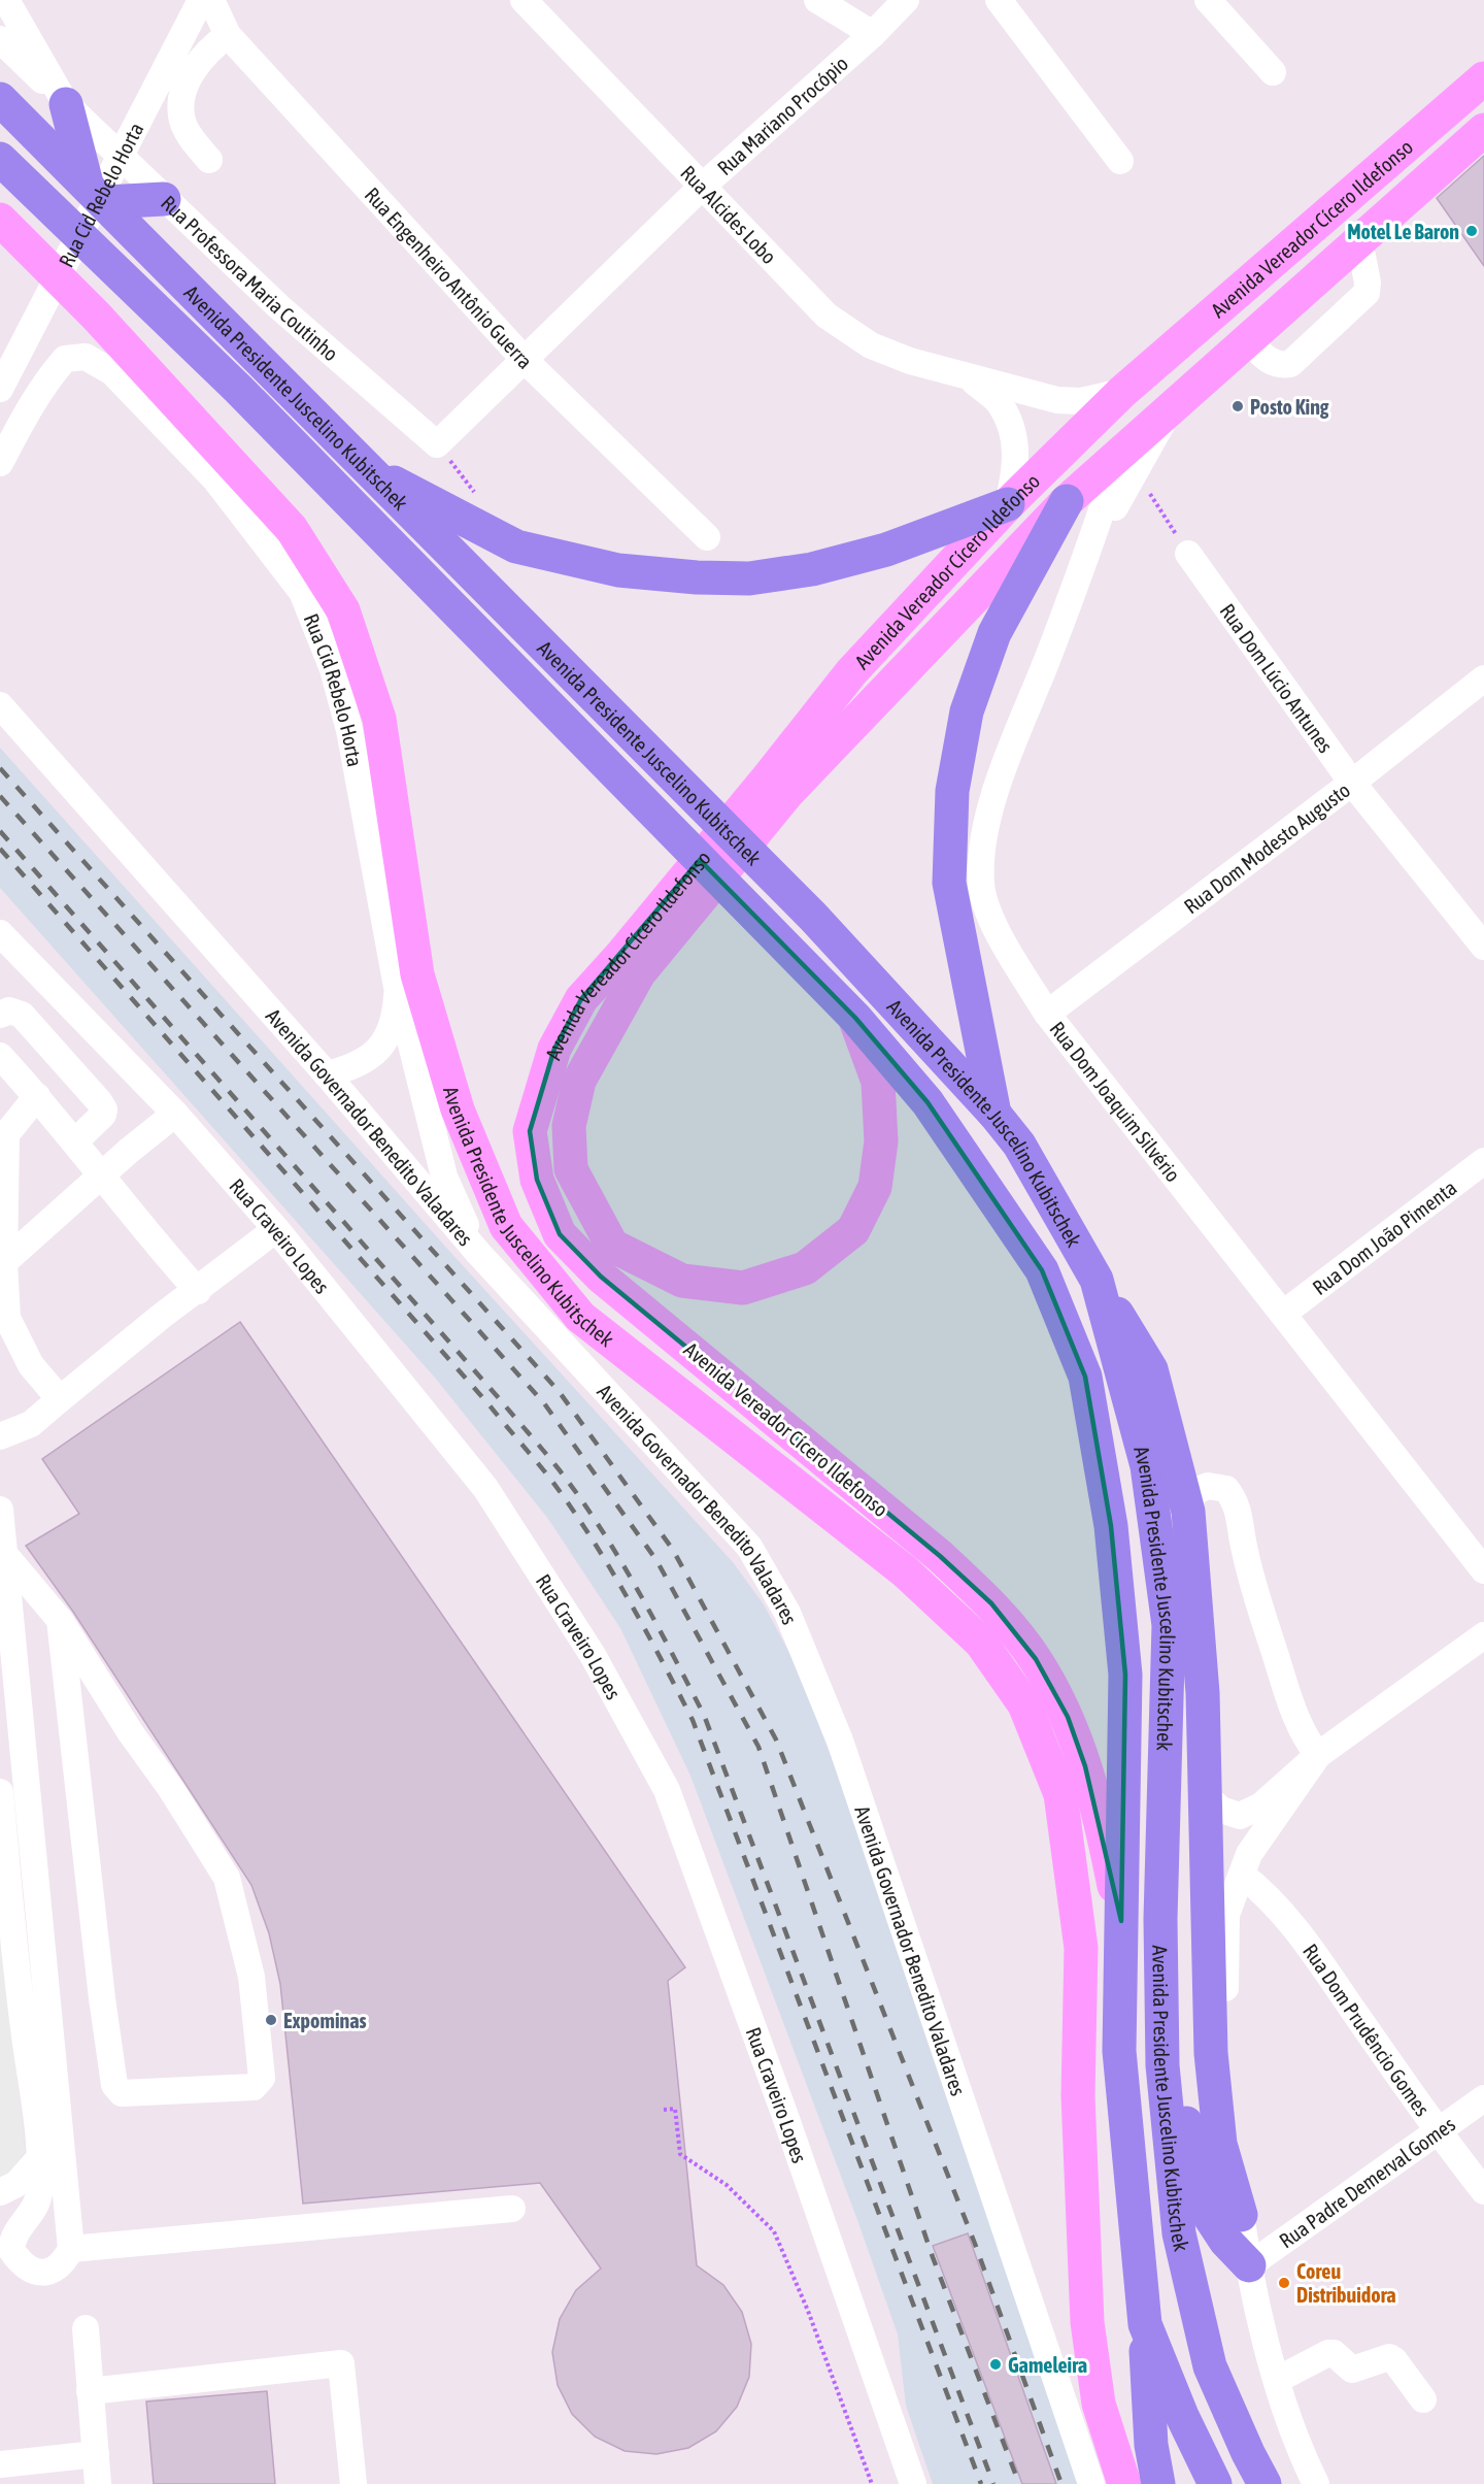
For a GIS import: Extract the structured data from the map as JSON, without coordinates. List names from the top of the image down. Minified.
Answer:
{"streets":{"highway":["Avenida Presidente Juscelino Kubitschek"],"main road":["Avenida Vereador Cícero Ildefonso"],"street":["Rua Mariano Procópio","Rua Cid Rebelo Horta","Rua Alcides Lobo","Rua Professora Maria Coutinho","Rua Engenheiro Antônio Guerra","Rua Dom Lúcio Antunes","Rua Dom Modesto Augusto","Rua Dom Joaquim Silvério","Avenida Governador Benedito Valadares","Rua Craveiro Lopes","Rua Dom João Pimenta","Rua Dom Prudêncio Gomes","Rua Padre Demerval Gomes"]},"crossings":[["Rua Mariano Procópio","Rua Alcides Lobo"],["Rua Mariano Procópio","Rua Professora Maria Coutinho"],["Rua Mariano Procópio","Rua Engenheiro Antônio Guerra"],["Rua Cid Rebelo Horta","Avenida Governador Benedito Valadares"],["Rua Alcides Lobo","Avenida Vereador Cícero Ildefonso"],["Avenida Vereador Cícero Ildefonso","Avenida Presidente Juscelino Kubitschek"],["Avenida Vereador Cícero Ildefonso","Rua Dom Joaquim Silvério"],["Rua Professora Maria Coutinho","Rua Engenheiro Antônio Guerra"],["Rua Dom Lúcio Antunes","Rua Dom Modesto Augusto"],["Rua Dom Modesto Augusto","Rua Dom Joaquim Silvério"],["Rua Dom Joaquim Silvério","Rua Dom João Pimenta"],["Rua Dom Prudêncio Gomes","Rua Padre Demerval Gomes"]],"places":["Motel Le Baron","Posto King","Expominas","Coreu Distribuidora","Gameleira"]}
